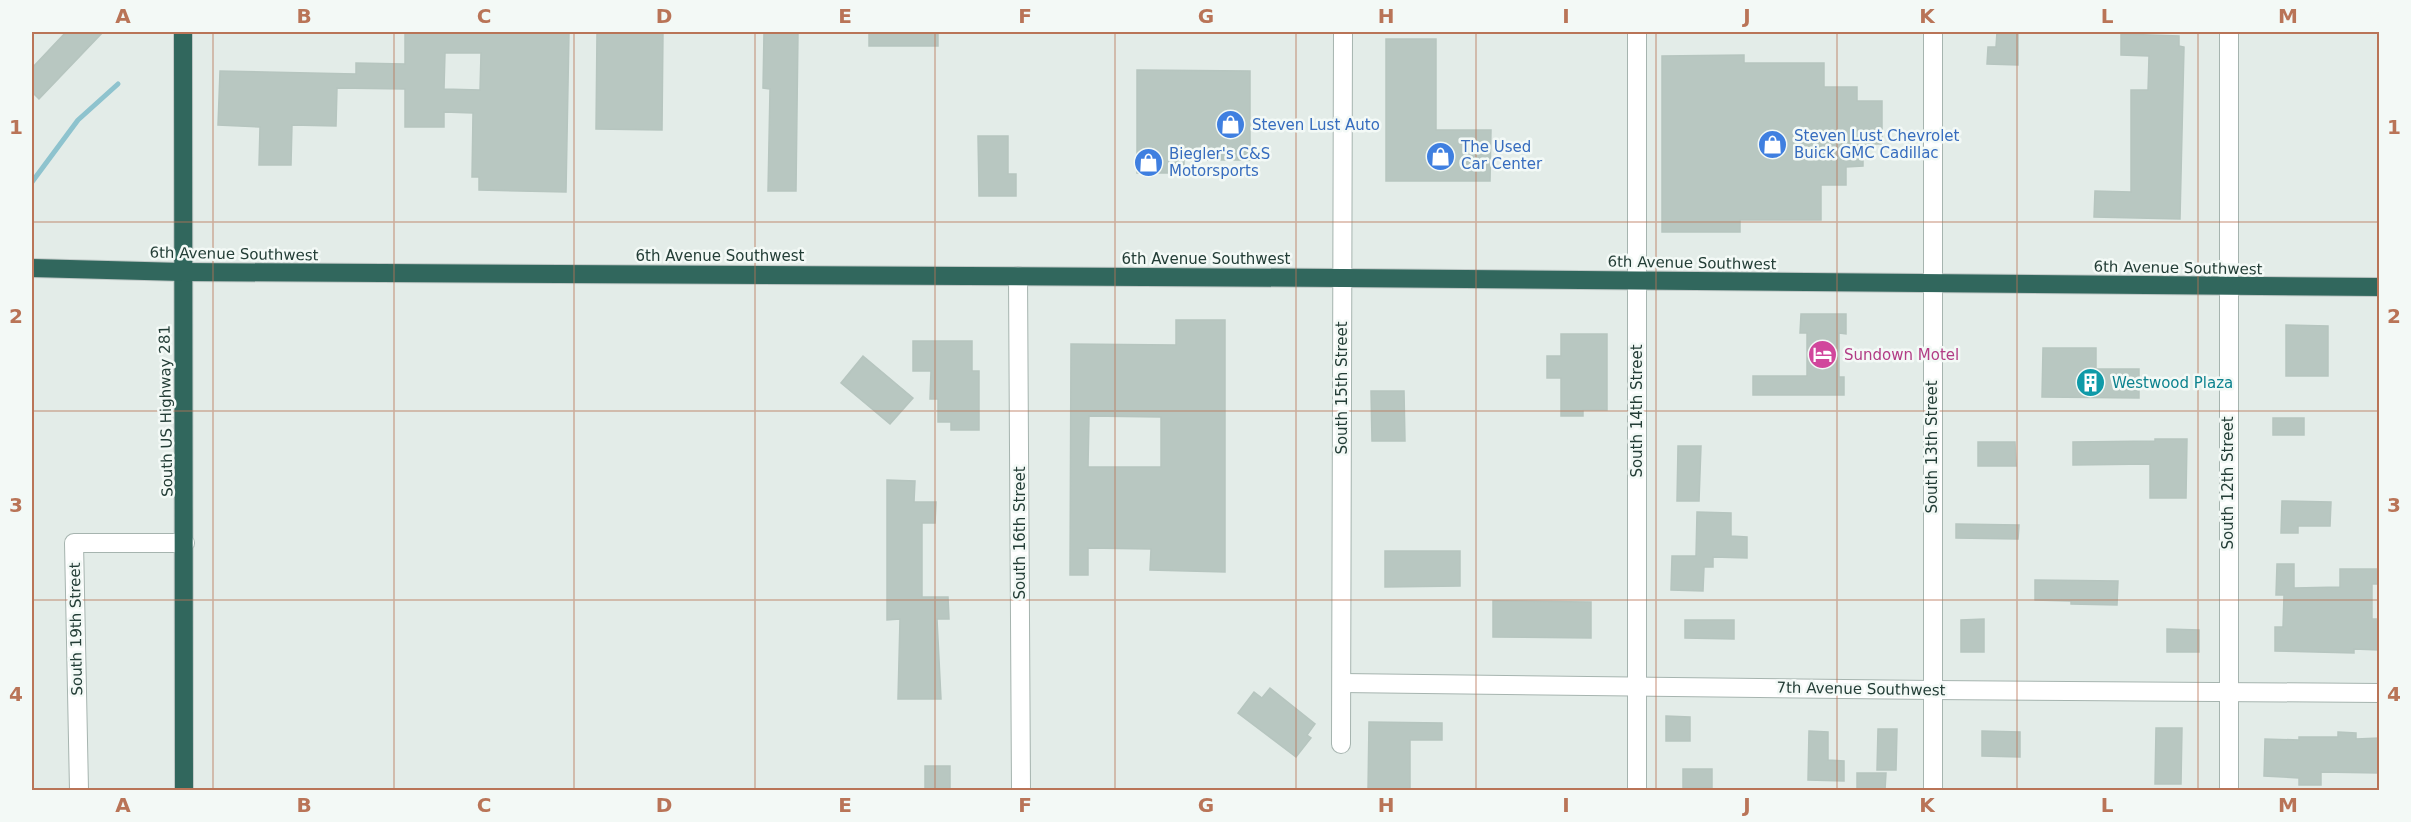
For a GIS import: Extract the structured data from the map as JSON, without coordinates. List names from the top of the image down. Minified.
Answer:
{"streets":{"highway":["6th Avenue Southwest","South US Highway 281"],"street":["South 15th Street","South 14th Street","South 13th Street","South 12th Street","South 16th Street","South 19th Street","7th Avenue Southwest"]},"crossings":[["6th Avenue Southwest","South 15th Street"],["6th Avenue Southwest","South US Highway 281"],["6th Avenue Southwest","South 14th Street"],["6th Avenue Southwest","South 13th Street"],["6th Avenue Southwest","South 12th Street"],["6th Avenue Southwest","South 16th Street"],["South 15th Street","7th Avenue Southwest"],["South US Highway 281","South 19th Street"],["South 14th Street","7th Avenue Southwest"],["South 13th Street","7th Avenue Southwest"],["South 12th Street","7th Avenue Southwest"]],"places":{"shop":["Steven Lust Auto","Steven Lust Chevrolet Buick GMC Cadillac","The Used Car Center","Biegler's C&S Motorsports"],"hotel":["Sundown Motel"],"building":["Westwood Plaza"]},"grid":{"columns":["A","B","C","D","E","F","G","H","I","J","K","L","M"],"rows":["1","2","3","4"]}}
